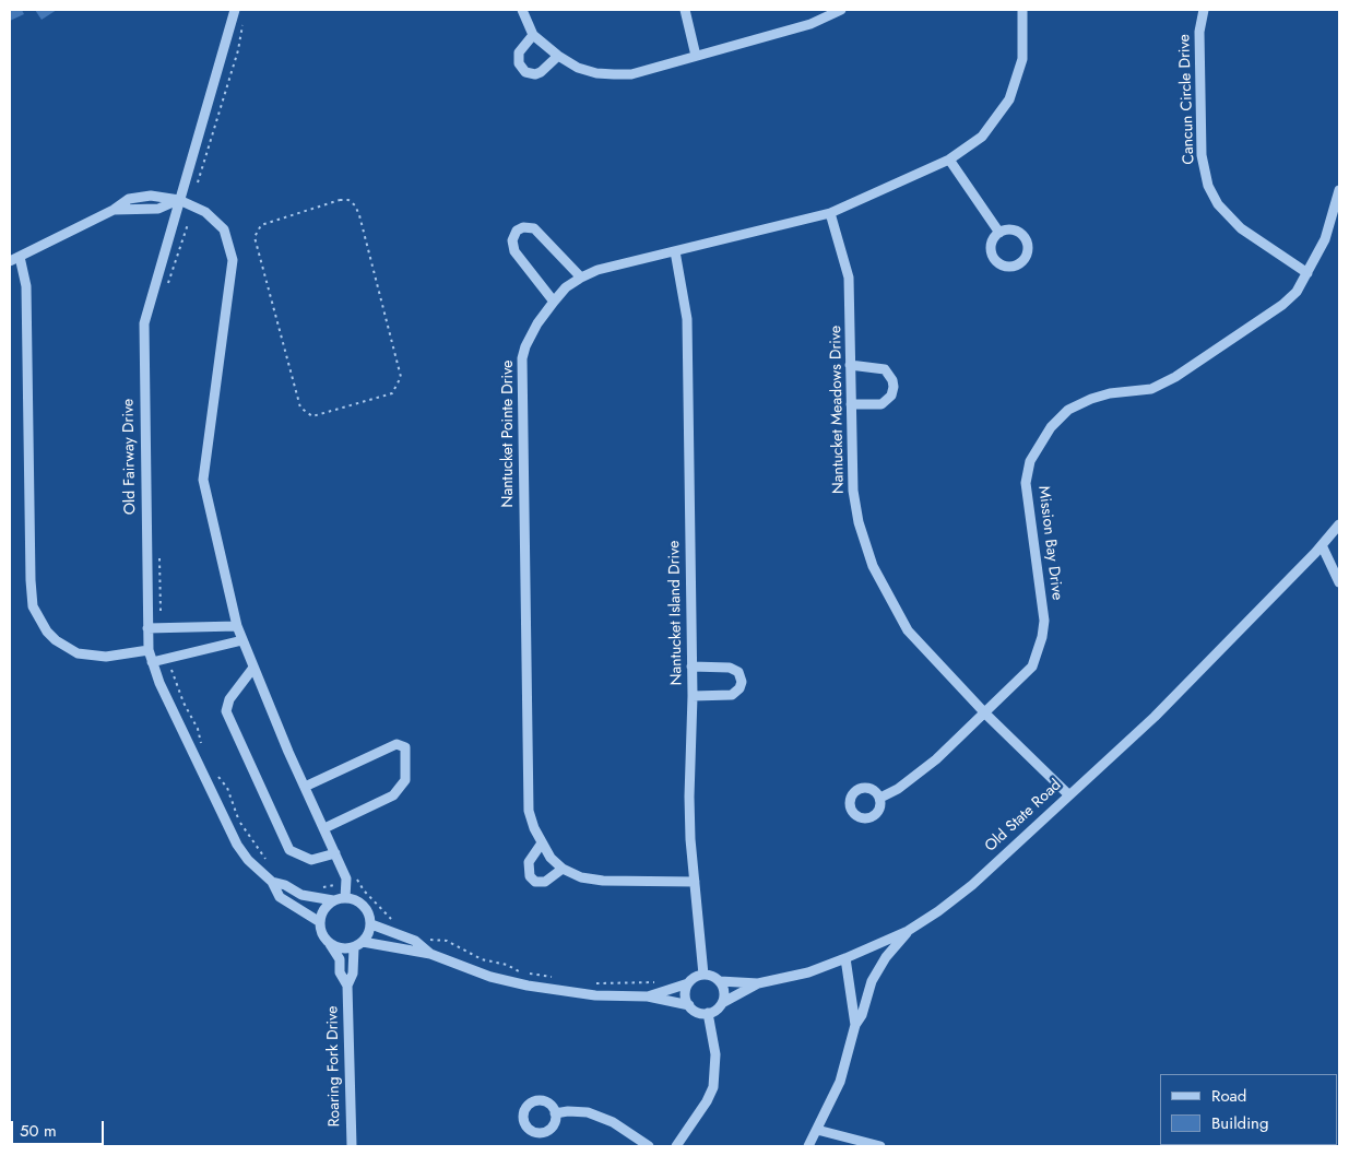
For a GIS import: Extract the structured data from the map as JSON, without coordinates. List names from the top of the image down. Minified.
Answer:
{"streets":{"street":["Cancun Circle Drive","Nantucket Meadows Drive","Nantucket Pointe Drive","Old Fairway Drive","Mission Bay Drive","Nantucket Island Drive","Old State Road","Roaring Fork Drive"]},"crossings":[["Cancun Circle Drive","Mission Bay Drive"],["Nantucket Meadows Drive","Nantucket Pointe Drive"],["Nantucket Meadows Drive","Mission Bay Drive"],["Nantucket Meadows Drive","Old State Road"],["Nantucket Pointe Drive","Nantucket Island Drive"],["Old Fairway Drive","Roaring Fork Drive"]],"legend":["Road","Building"],"scale_bar":"50 m"}
